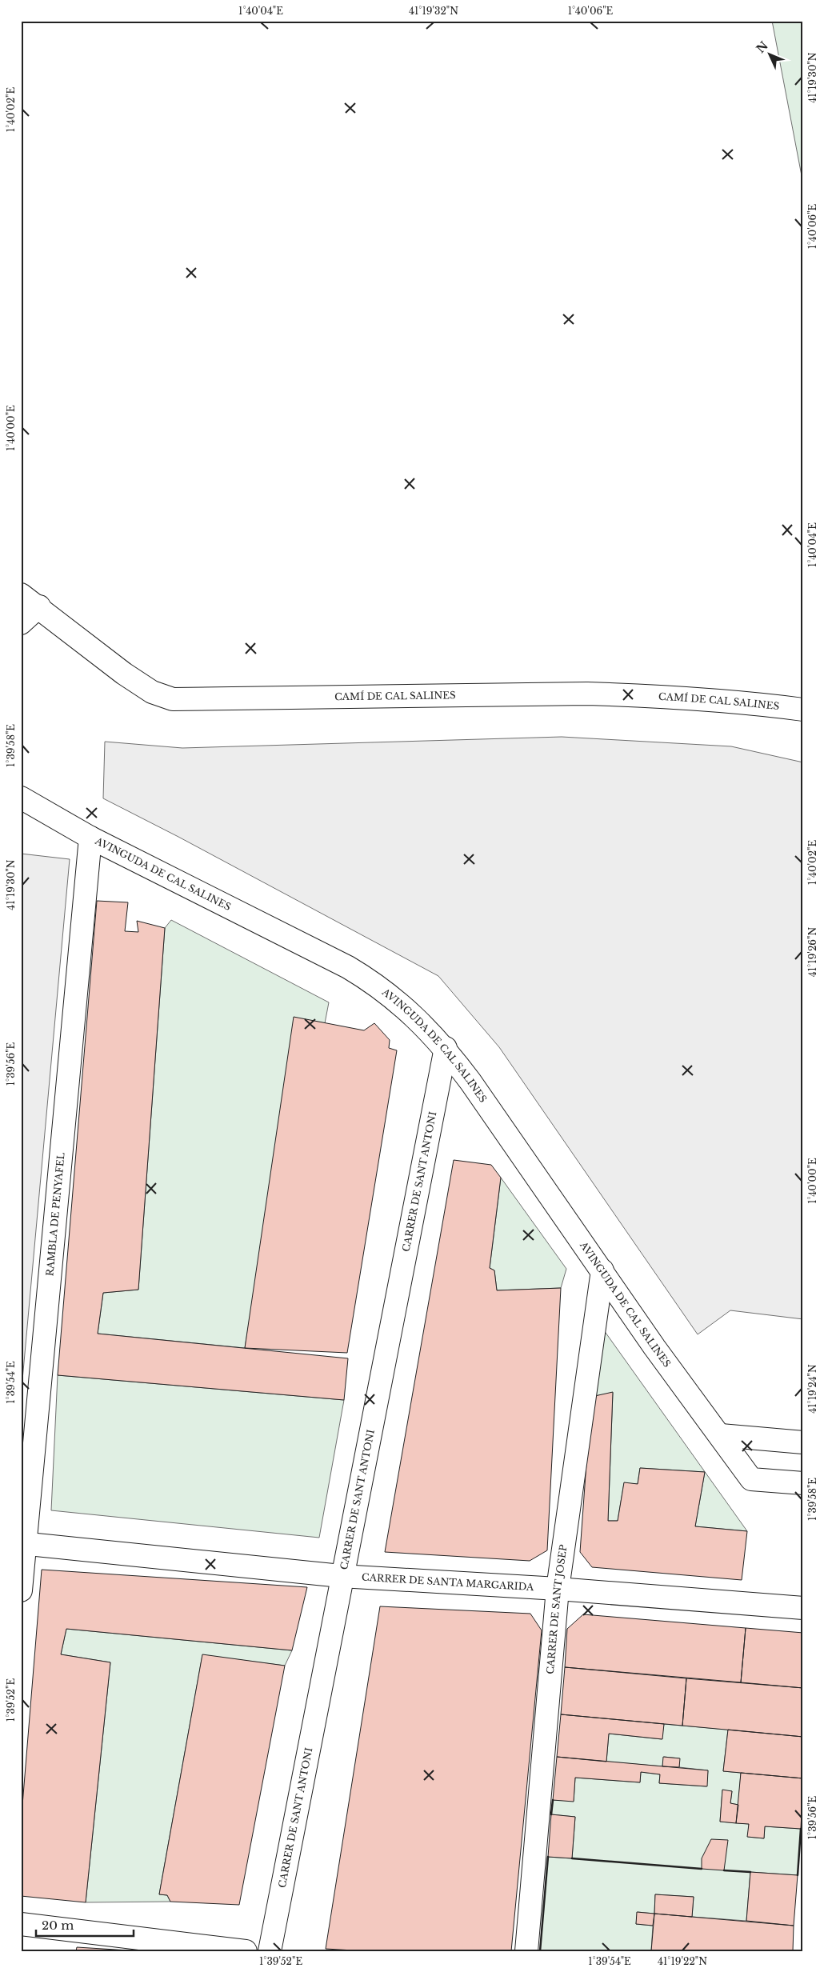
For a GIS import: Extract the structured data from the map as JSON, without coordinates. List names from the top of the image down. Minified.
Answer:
{"streets":{"street":["CAMÍ DE CAL SALINES","AVINGUDA DE CAL SALINES","CARRER DE SANT ANTONI","RAMBLA DE PENYAFEL","CARRER DE SANTA MARGARIDA","CARRER DE SANT JOSEP"]},"crossings":[["AVINGUDA DE CAL SALINES","CARRER DE SANT ANTONI"],["AVINGUDA DE CAL SALINES","RAMBLA DE PENYAFEL"],["AVINGUDA DE CAL SALINES","CARRER DE SANT JOSEP"],["CARRER DE SANT ANTONI","CARRER DE SANTA MARGARIDA"],["RAMBLA DE PENYAFEL","CARRER DE SANTA MARGARIDA"],["CARRER DE SANTA MARGARIDA","CARRER DE SANT JOSEP"]],"scale_bar":"20 m","north":"top left","coordinates":["1°40'04\"E","41°19'32\"N","1°40'06\"E","41°19'30\"N","1°40'02\"E","1°40'00\"E","1°39'58\"E","41°19'26\"N","1°39'56\"E","1°39'54\"E","41°19'24\"N","1°39'52\"E","41°19'22\"N"]}
